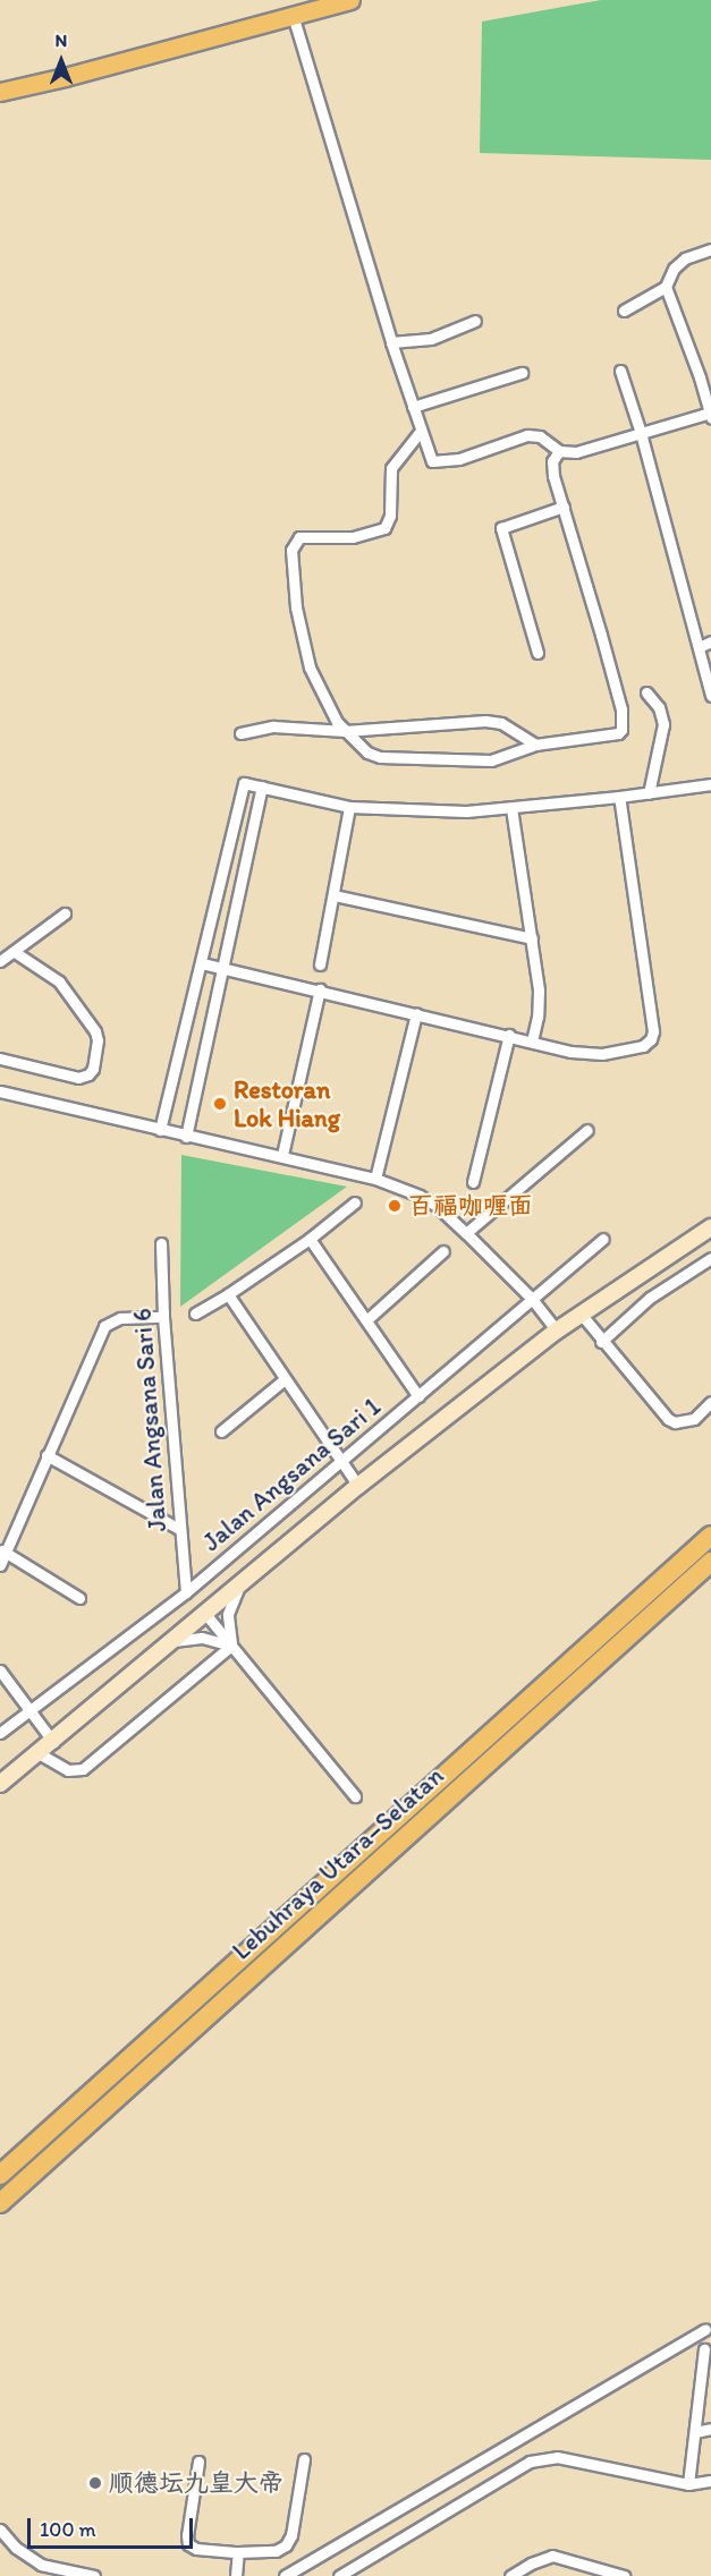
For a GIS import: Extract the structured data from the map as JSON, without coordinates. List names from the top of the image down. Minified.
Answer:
{"streets":{"highway":["Lebuhraya Utara–Selatan"],"street":["Jalan Angsana Sari 6","Jalan Angsana Sari 1"]},"crossings":[["Jalan Angsana Sari 6","Jalan Angsana Sari 1"]],"places":["Restoran Lok Hiang","百福咖喱面","顺德坛九皇大帝"],"scale_bar":"100 m","north":"top"}
